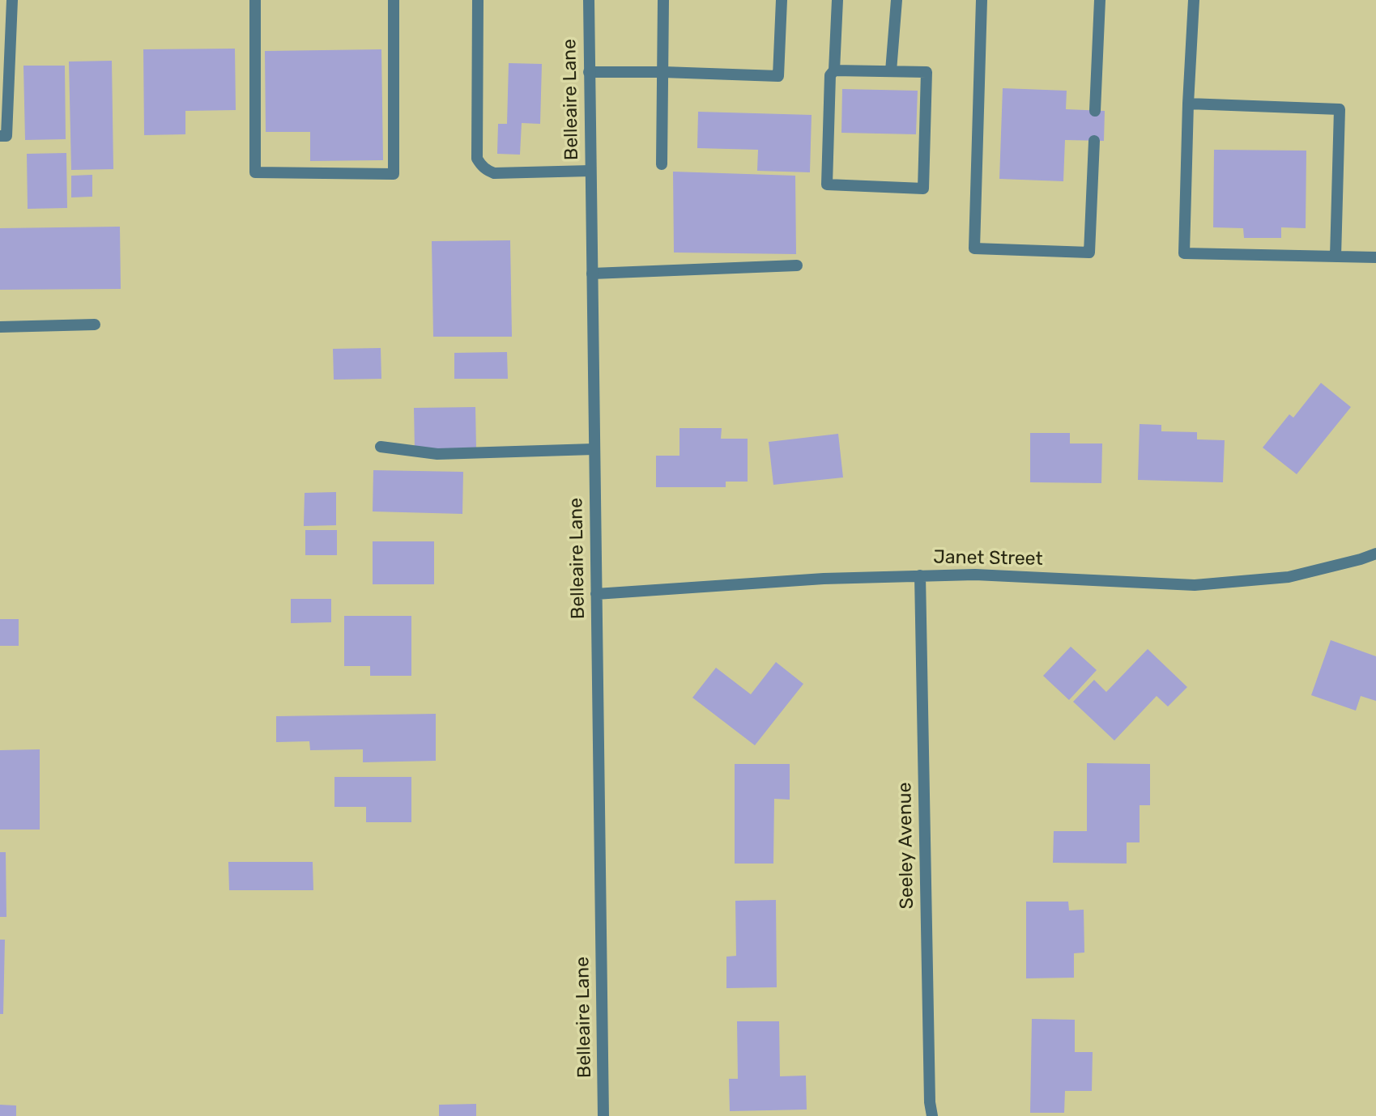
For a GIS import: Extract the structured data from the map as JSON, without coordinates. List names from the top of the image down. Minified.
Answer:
{"streets":{"street":["Belleaire Lane","Janet Street","Seeley Avenue"]},"crossings":[["Belleaire Lane","Janet Street"],["Janet Street","Seeley Avenue"]]}
